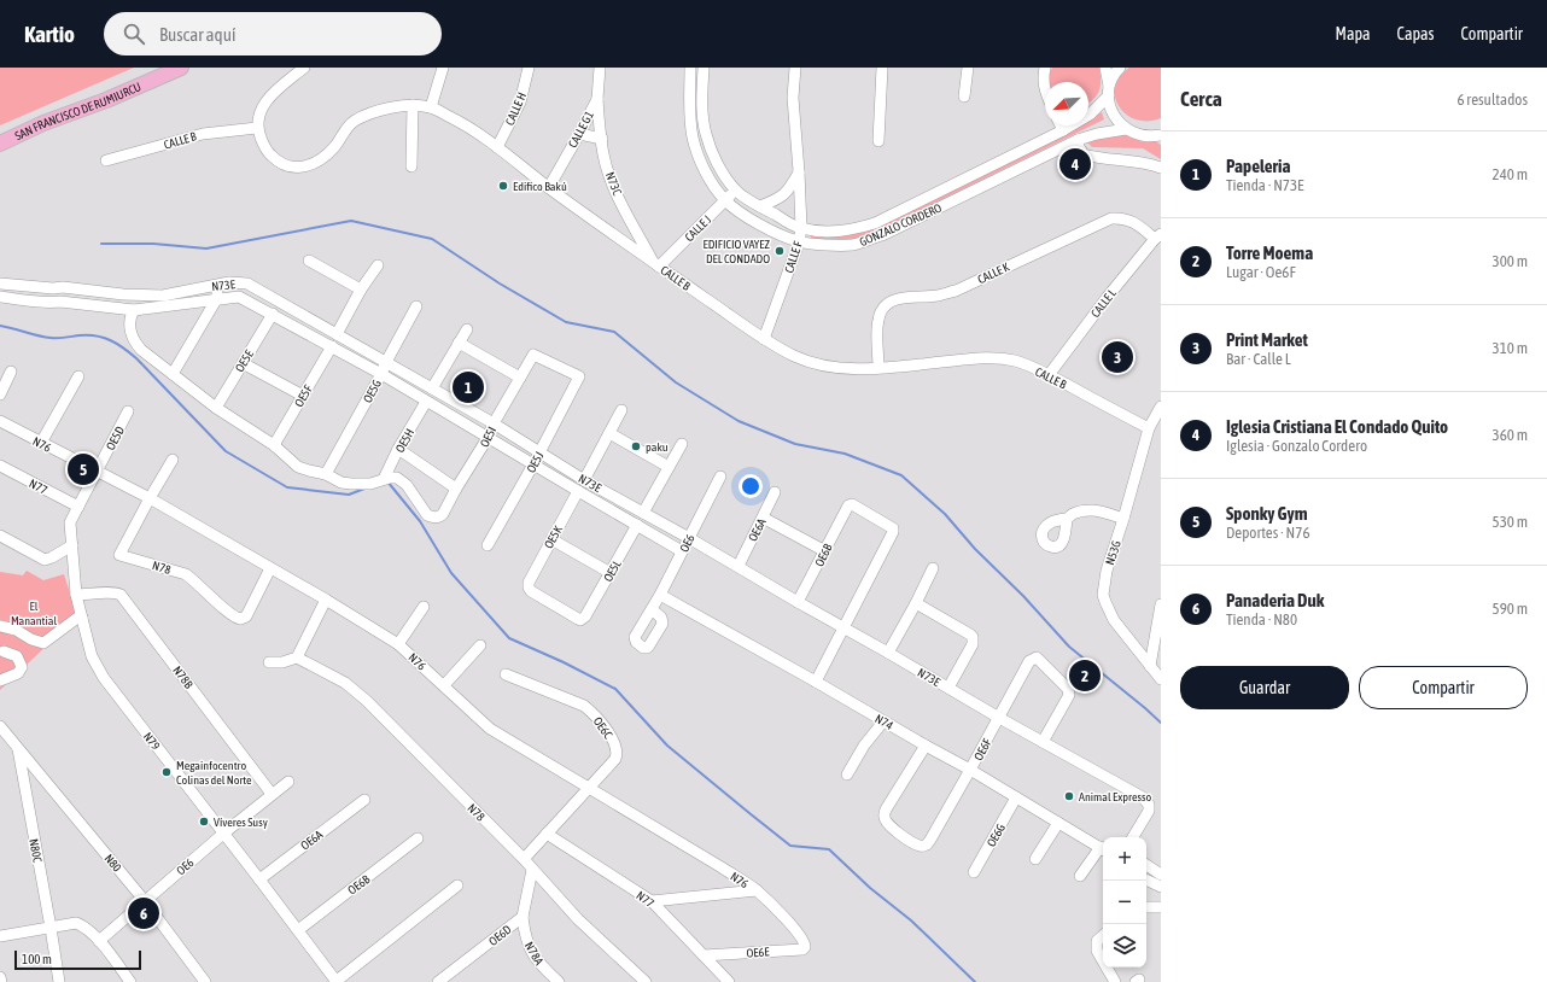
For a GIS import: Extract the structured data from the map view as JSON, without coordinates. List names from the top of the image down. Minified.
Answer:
{"streets":{"main road":["SAN FRANCISCO DE RUMIURCU"],"street":["CALLE H","CALLE G1","CALLE B","N73C","GONZALO CORDERO","CALLE J","CALLE F","CALLE K","N73E","CALLE L","OE5E","OE5G","OE5F","OE5I","OE5D","OE5H","N76","OE5J","N77","OE6A","OE5K","OE6","N53G","OE6B","N78","OE5L","N78B","N74","OE6C","N79","OE6F","OE6G","N80C","N80","OE6D","OE6E","N78A"]},"crossings":[["CALLE H","CALLE B"],["CALLE G1","CALLE B"],["CALLE G1","N73C"],["CALLE B","N73C"],["CALLE B","CALLE J"],["CALLE B","CALLE F"],["CALLE B","CALLE K"],["CALLE B","CALLE L"],["CALLE B","N53G"],["N73C","CALLE J"],["GONZALO CORDERO","CALLE J"],["GONZALO CORDERO","CALLE F"],["CALLE K","CALLE L"],["N73E","OE5E"],["N73E","OE5G"],["N73E","OE5F"],["N73E","OE5I"],["N73E","OE5H"],["N73E","OE5J"],["N73E","OE6A"],["N73E","OE5K"],["N73E","OE6"],["N73E","OE6B"],["N73E","OE5L"],["N73E","OE6F"],["OE5I","OE5H"],["OE5I","OE5J"],["OE5D","N76"],["OE5D","N77"],["OE5D","N79"],["N76","N78"],["N76","OE6C"],["N76","OE6E"],["N77","OE6C"],["N77","OE6E"],["OE6A","N79"],["OE5K","OE5L"],["OE6","N78B"],["OE6","N74"],["OE6","N79"],["OE6","N80"],["OE6B","N79"],["N78","OE6C"],["N78","OE6D"],["N78B","N79"],["N74","OE6F"],["N74","OE6G"],["N80C","N80"],["OE6D","N78A"]],"parks":["El Manantial"],"places":["Edifico Bakú","EDIFICIO VAYEZ DEL CONDADO","paku","Megainfocentro Colinas del Norte","Animal Expresso","Víveres Susy"],"scale_bar":"100 m","north":"bottom left","page":{"header":"Kartio","search":"Buscar aquí","nav":["Mapa","Capas","Compartir"],"heading":["Cerca","6 resultados"],"list":[{"mark":"1","name":"Papeleria","note":"Tienda · N73E","value":"240 m"},{"mark":"2","name":"Torre Moema","note":"Lugar · Oe6F","value":"300 m"},{"mark":"3","name":"Print Market","note":"Bar · Calle L","value":"310 m"},{"mark":"4","name":"Iglesia Cristiana El Condado Quito","note":"Iglesia · Gonzalo Cordero","value":"360 m"},{"mark":"5","name":"Sponky Gym","note":"Deportes · N76","value":"530 m"},{"mark":"6","name":"Panaderia Duk","note":"Tienda · N80","value":"590 m"}],"pins":["4","3","1","5","2","6"],"buttons":["Guardar","Compartir"],"map_buttons":["+","−"],"scale":"100 m"}}
